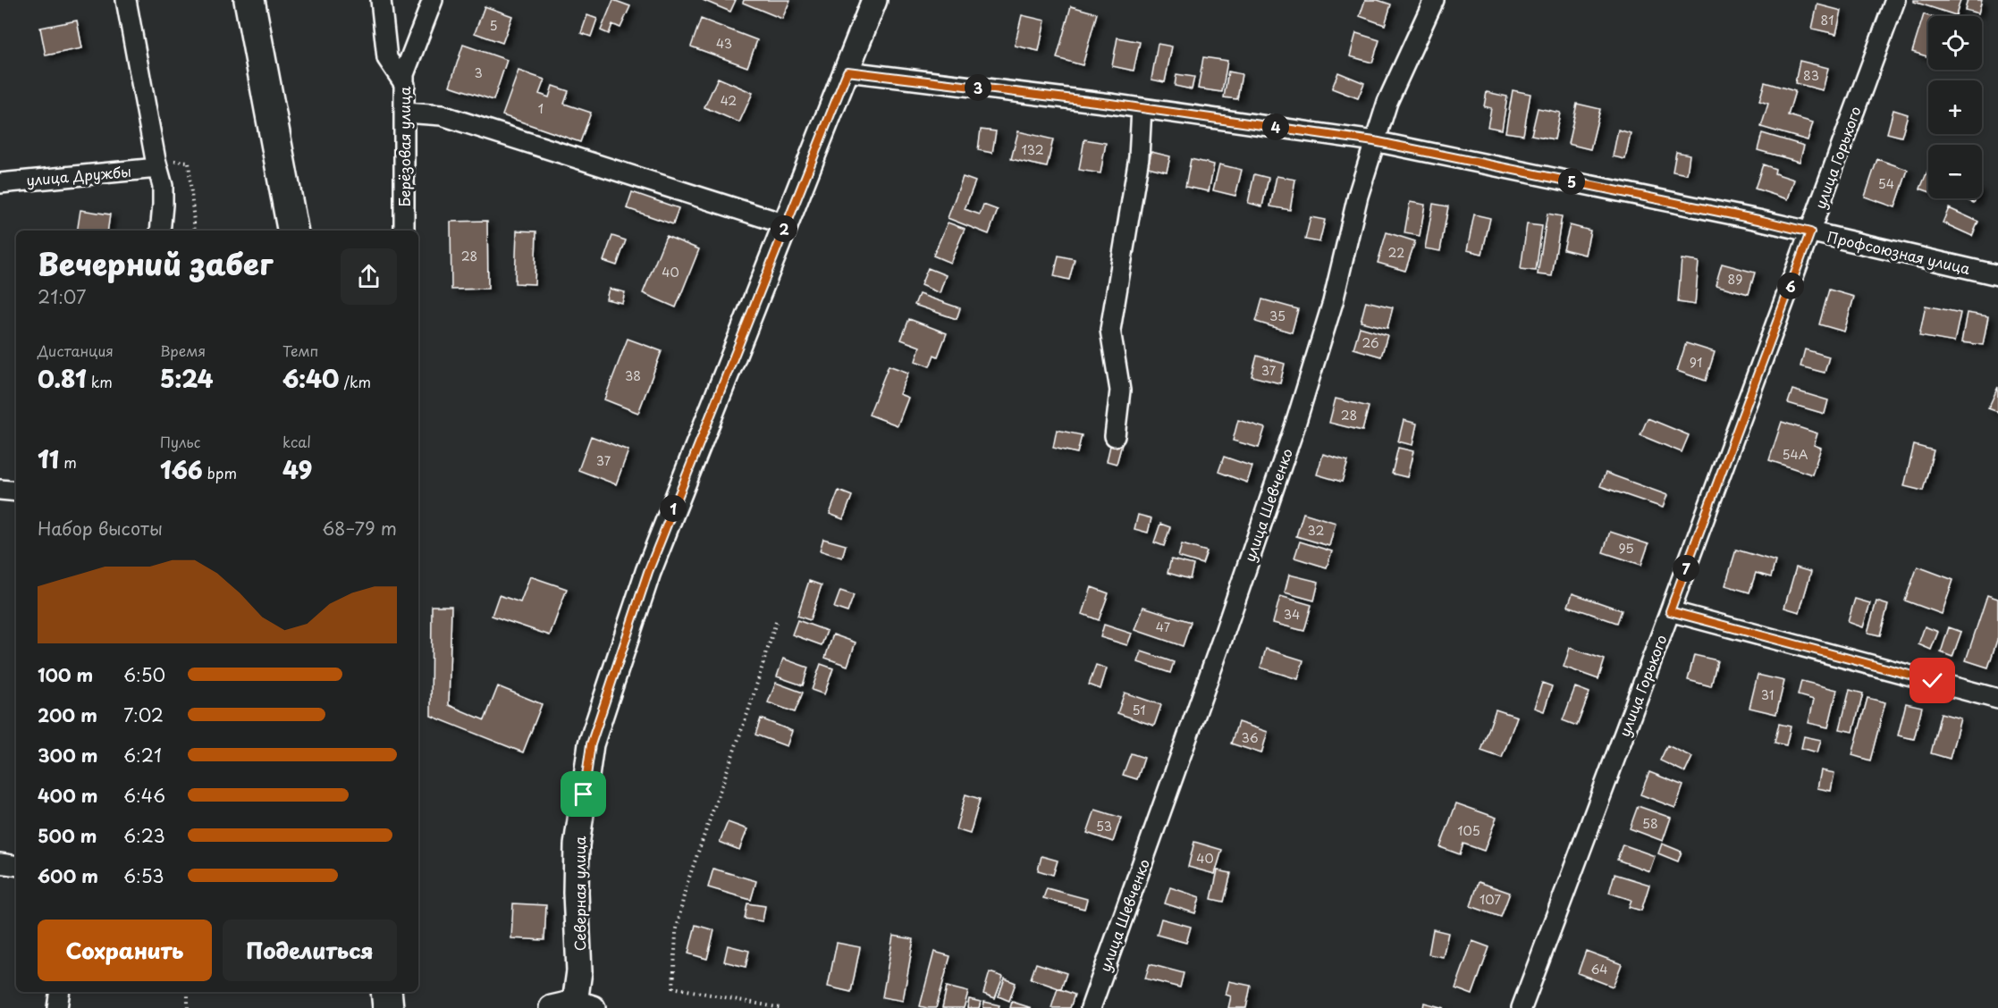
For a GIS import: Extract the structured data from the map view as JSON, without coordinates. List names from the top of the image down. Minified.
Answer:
{"streets":{"street":["Берёзовая улица","улица Горького","улица Дружбы","Профсоюзная улица","улица Шевченко","Северная улица"]},"crossings":[["улица Горького","Профсоюзная улица"],["Профсоюзная улица","улица Шевченко"],["Профсоюзная улица","Северная улица"]],"house_numbers":["81","5","43","3","83","42","1","132","54","22","28","40","89","35","26","91","37","38","28","54А","37","32","95","34","47","31","51","36","58","53","105","40","107","64"],"page":{"map_buttons":["+","−"],"pins":["3","4","5","2","6","1","7"],"heading":["Вечерний забег","21:07"],"stats":[["Дистанция","0.81 km"],["Время","5:24"],["Темп","6:40 /km"],["11 m"],["Пульс","166 bpm"],["kcal","49"]],"chart":["Набор высоты","68–79 m"],"list":[{"name":"100 m","note":"6:50"},{"name":"200 m","note":"7:02"},{"name":"300 m","note":"6:21"},{"name":"400 m","note":"6:46"},{"name":"500 m","note":"6:23"},{"name":"600 m","note":"6:53"}],"buttons":["Сохранить","Поделиться"]}}
